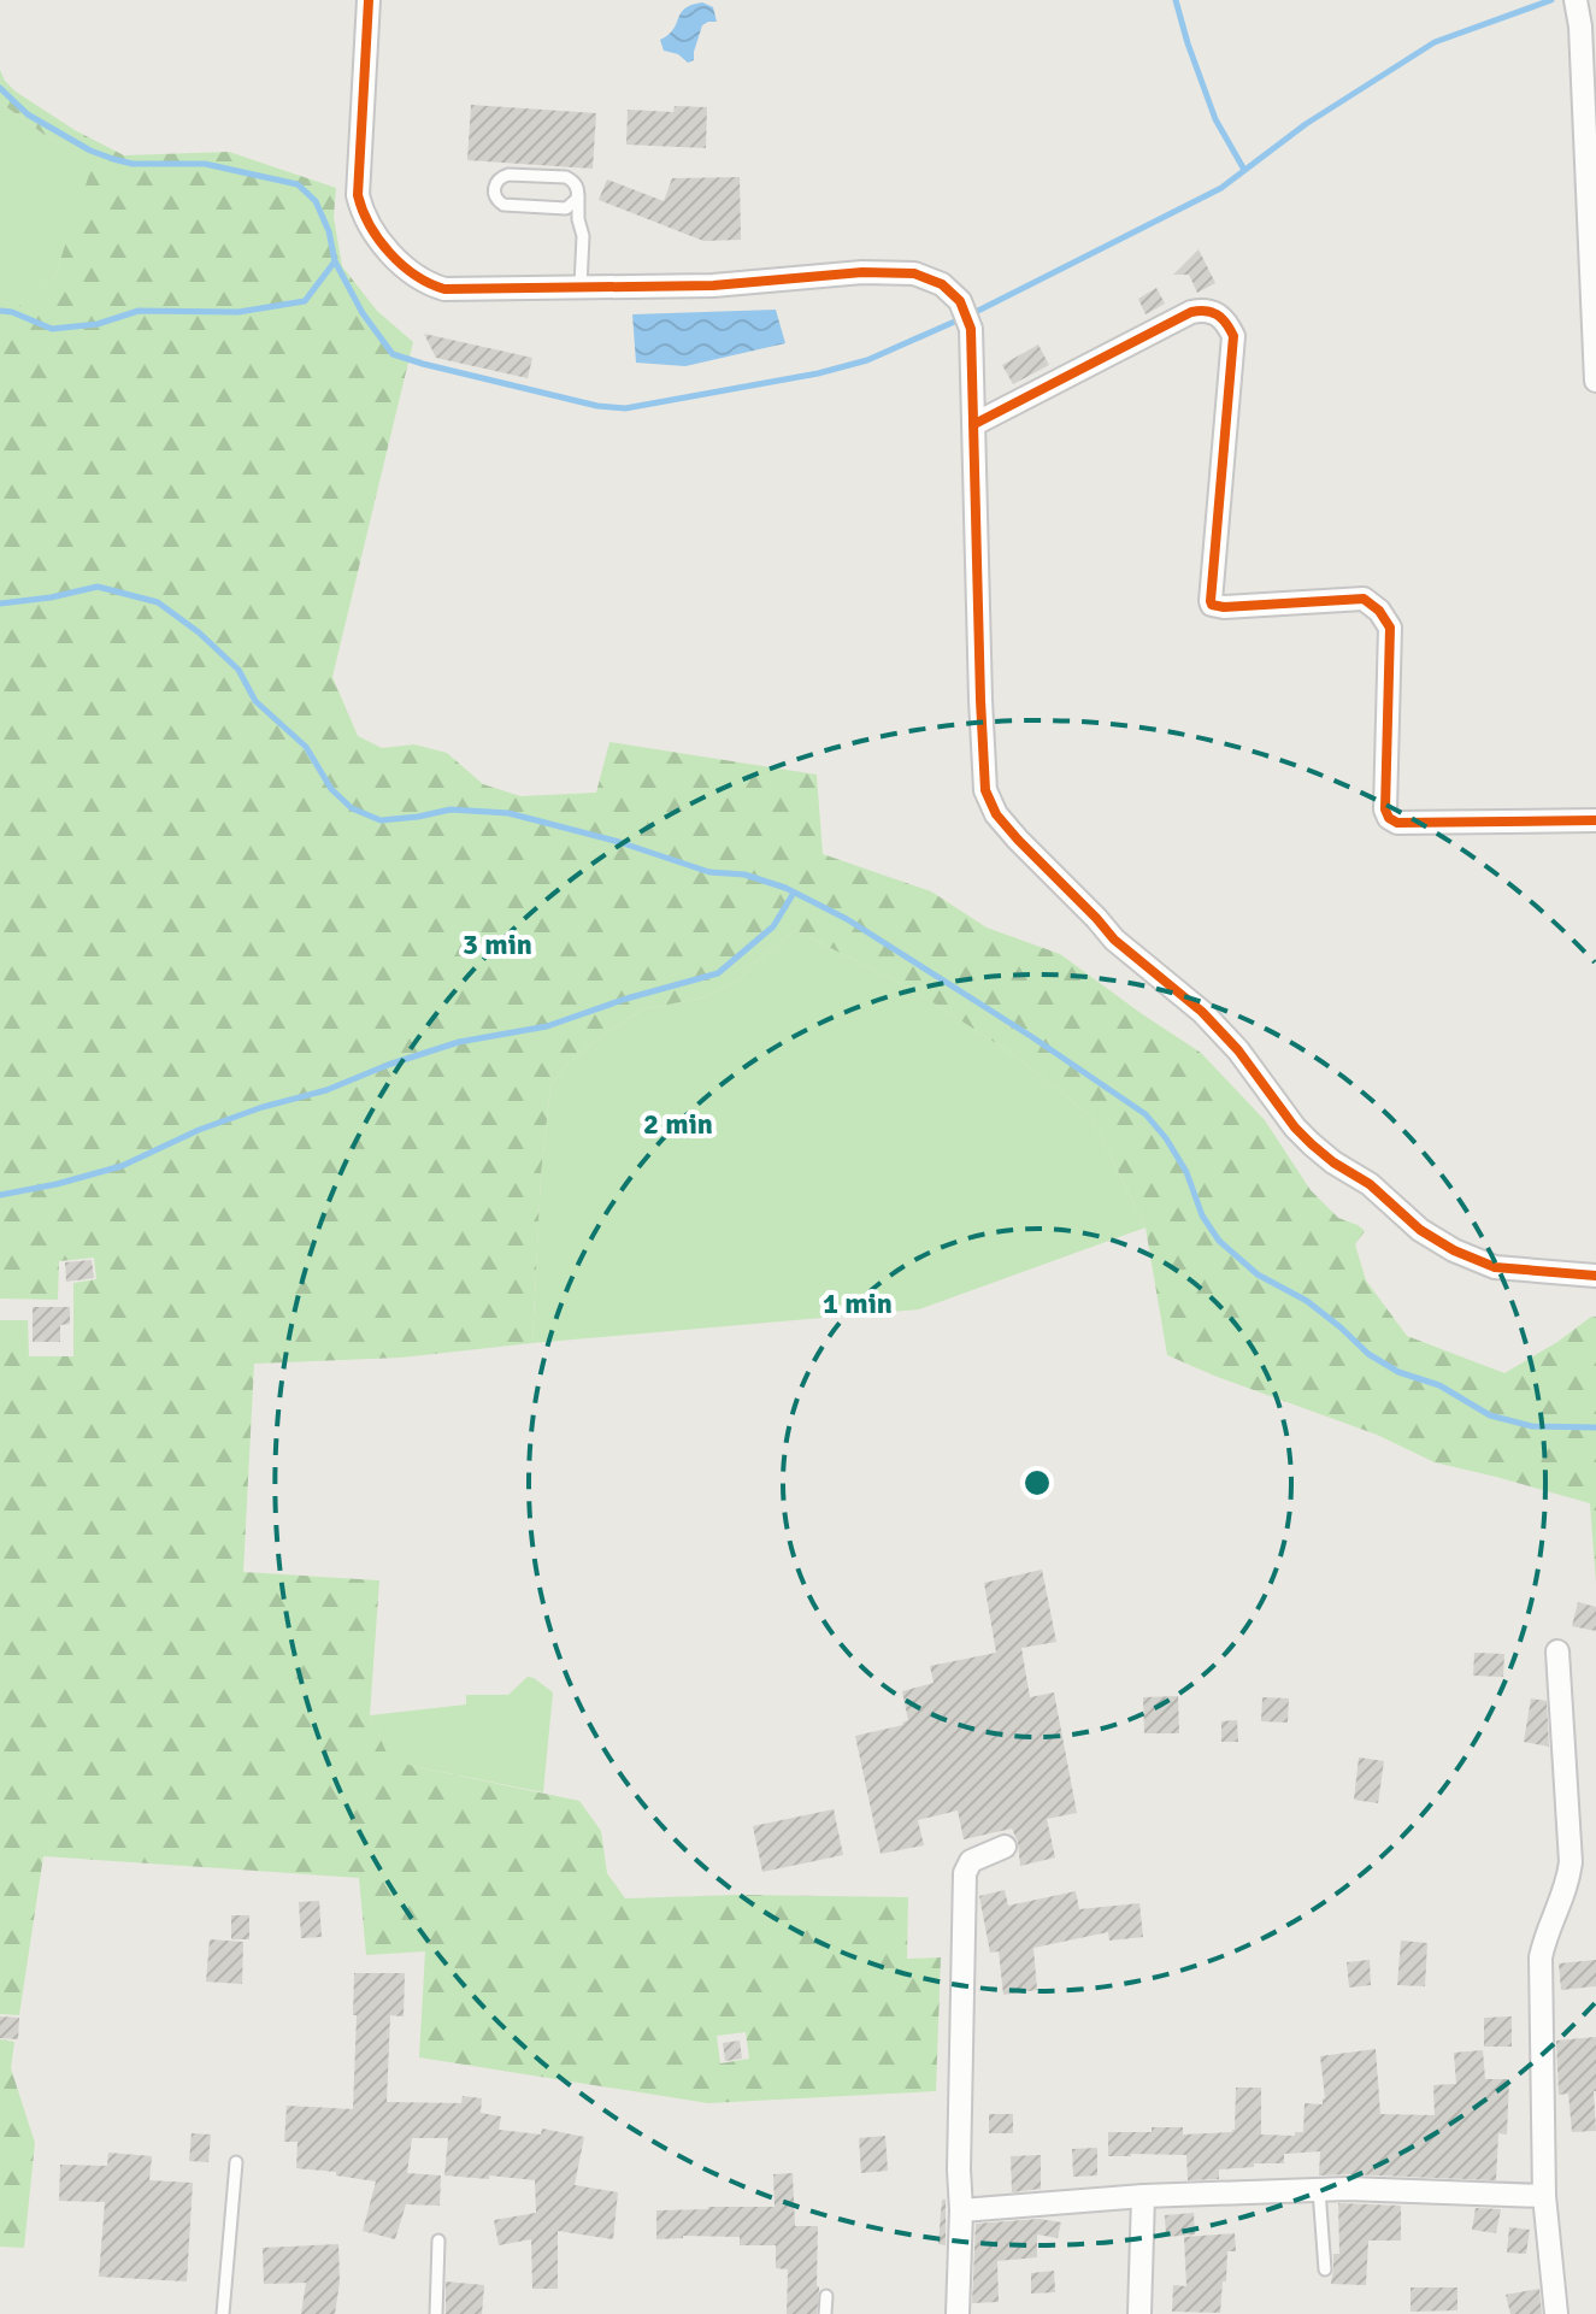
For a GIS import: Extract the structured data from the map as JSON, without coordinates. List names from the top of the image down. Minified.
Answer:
{"rings":["3 min","2 min","1 min"]}
